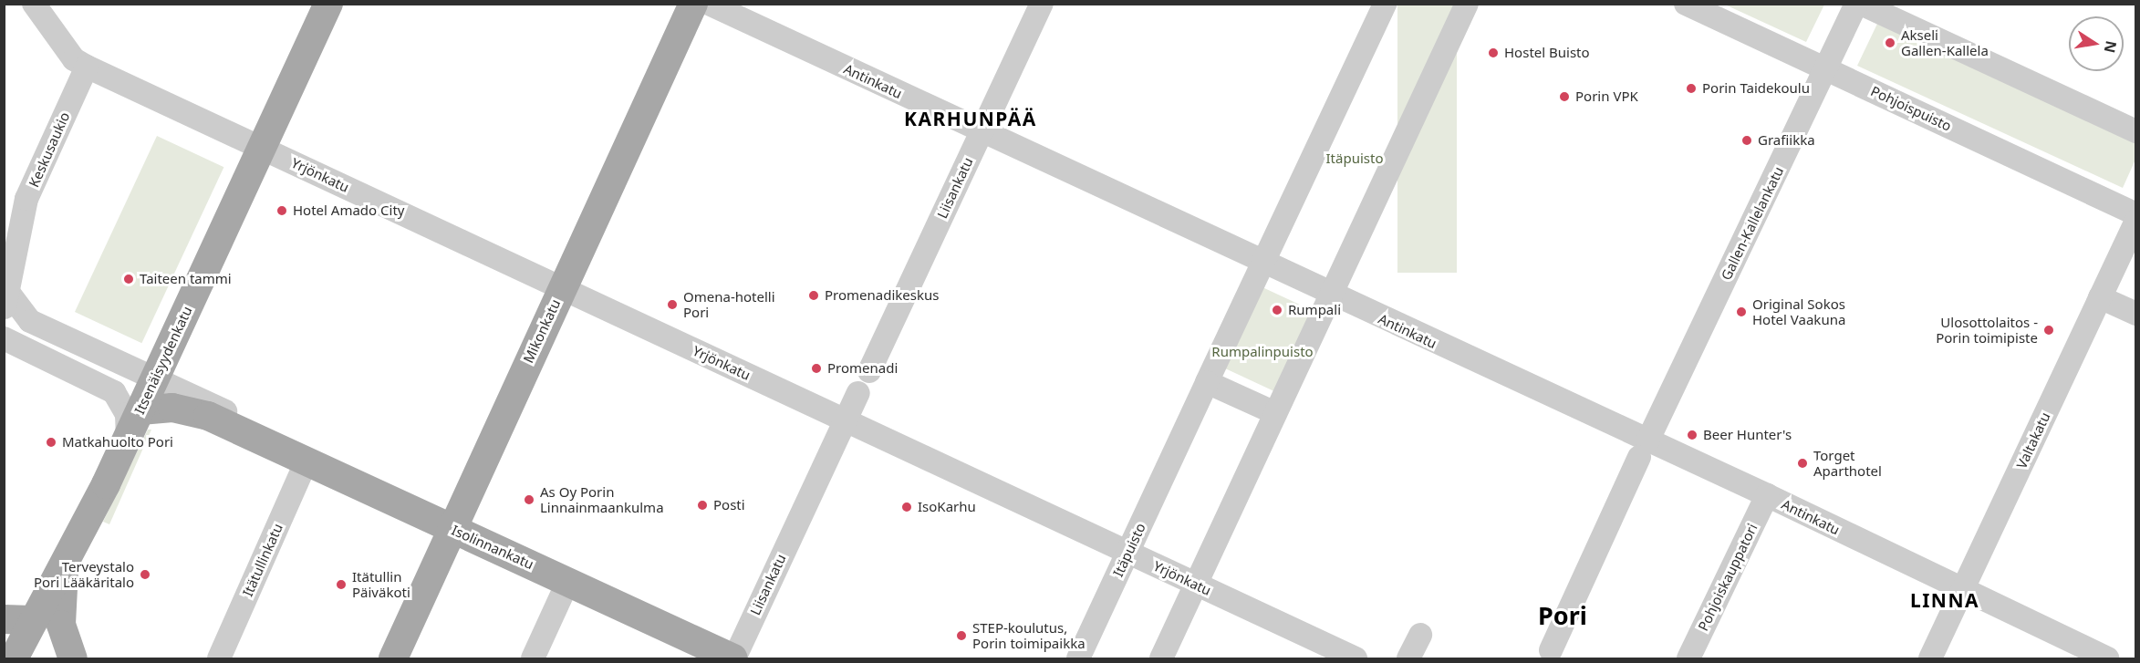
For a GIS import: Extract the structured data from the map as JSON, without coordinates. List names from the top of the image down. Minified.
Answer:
{"streets":{"main road":["Mikonkatu","Itsenäisyydenkatu","Isolinnankatu"],"street":["Antinkatu","Pohjoispuisto","Keskusaukio","Yrjönkatu","Liisankatu","Gallen-Kallelankatu","Valtakatu","Itäpuisto","Itätullinkatu","Pohjoiskauppatori"]},"crossings":[["Antinkatu","Liisankatu"],["Antinkatu","Gallen-Kallelankatu"],["Antinkatu","Valtakatu"],["Antinkatu","Itäpuisto"],["Antinkatu","Pohjoiskauppatori"],["Pohjoispuisto","Gallen-Kallelankatu"],["Keskusaukio","Yrjönkatu"],["Yrjönkatu","Liisankatu"],["Yrjönkatu","Mikonkatu"],["Yrjönkatu","Itsenäisyydenkatu"],["Yrjönkatu","Itäpuisto"],["Liisankatu","Isolinnankatu"],["Mikonkatu","Isolinnankatu"],["Itsenäisyydenkatu","Isolinnankatu"],["Isolinnankatu","Itätullinkatu"]],"districts":["KARHUNPÄÄ","LINNA","Pori"],"parks":["Itäpuisto","Rumpalinpuisto"],"places":["Akseli Gallen-Kallela","Hostel Buisto","Porin Taidekoulu","Porin VPK","Grafiikka","Hotel Amado City","Taiteen tammi","Promenadikeskus","Omena-hotelli Pori","Rumpali","Original Sokos Hotel Vaakuna","Ulosottolaitos - Porin toimipiste","Promenadi","Beer Hunter's","Matkahuolto Pori","Torget Aparthotel","As Oy Porin Linnainmaankulma","Posti","IsoKarhu","Terveystalo Pori Lääkäritalo","Itätullin Päiväkoti","STEP-koulutus, Porin toimipaikka"],"north":"right"}
